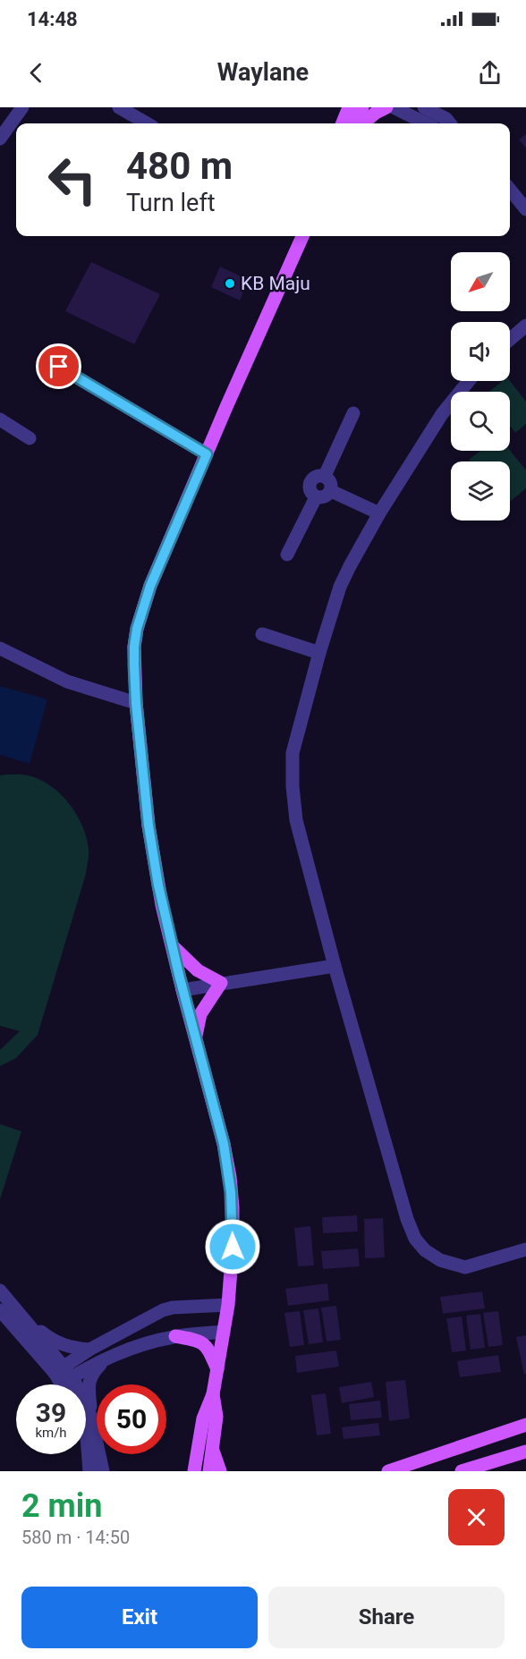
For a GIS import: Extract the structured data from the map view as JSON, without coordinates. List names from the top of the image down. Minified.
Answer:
{"places":["KB Maju"],"north":"bottom left","page":{"status":"14:48","header":"Waylane","turn":["480 m","Turn left"],"speed":"39 km/h","limit":"50","heading":["2 min","580 m · 14:50"],"buttons":["Exit","Share"]}}
